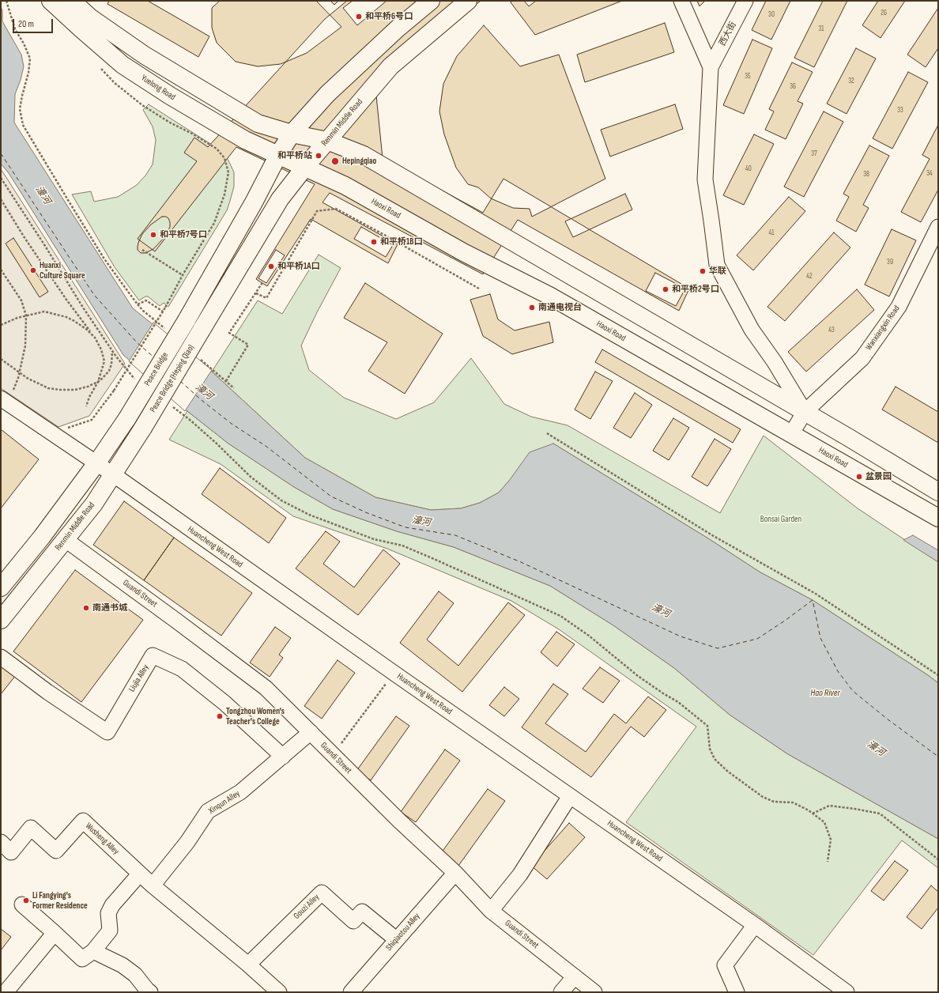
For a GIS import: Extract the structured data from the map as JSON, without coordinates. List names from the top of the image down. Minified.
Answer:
{"streets":{"main road":["Yuelong Road","Renmin Middle Road","Haoxi Road","Peace Bridge","Peace Bridge (Heping Qiao)"],"street":["西大街","Wanxiangxin Road","Huancheng West Road","Guandi Street","Liujia Alley","Xinqun Alley","Wusheng Alley","Gouzi Alley","Shiqiaotou Alley"]},"crossings":[["Yuelong Road","Haoxi Road"],["Yuelong Road","Peace Bridge"],["Renmin Middle Road","Haoxi Road"],["Renmin Middle Road","Peace Bridge (Heping Qiao)"],["Renmin Middle Road","Huancheng West Road"],["Renmin Middle Road","Guandi Street"],["Haoxi Road","Wanxiangxin Road"],["Haoxi Road","Peace Bridge"],["Peace Bridge","Huancheng West Road"],["Guandi Street","Xinqun Alley"],["Guandi Street","Shiqiaotou Alley"],["Liujia Alley","Xinqun Alley"],["Xinqun Alley","Wusheng Alley"],["Wusheng Alley","Gouzi Alley"],["Gouzi Alley","Shiqiaotou Alley"]],"water":["濠河","Hao River"],"parks":["Bonsai Garden"],"places":["和平桥6号口","和平桥站","Hepingqiao","和平桥7号口","和平桥1B口","和平桥1A口","Huanxi Culture Square","华联","和平桥2号口","南通电视台","盆景园","南通书城","Tongzhou Women's Teacher's College","Li Fangying's Former Residence"],"house_numbers":["26","30","31","35","32","36","33","37","40","34","38","41","39","42","43"],"scale_bar":"20 m"}
